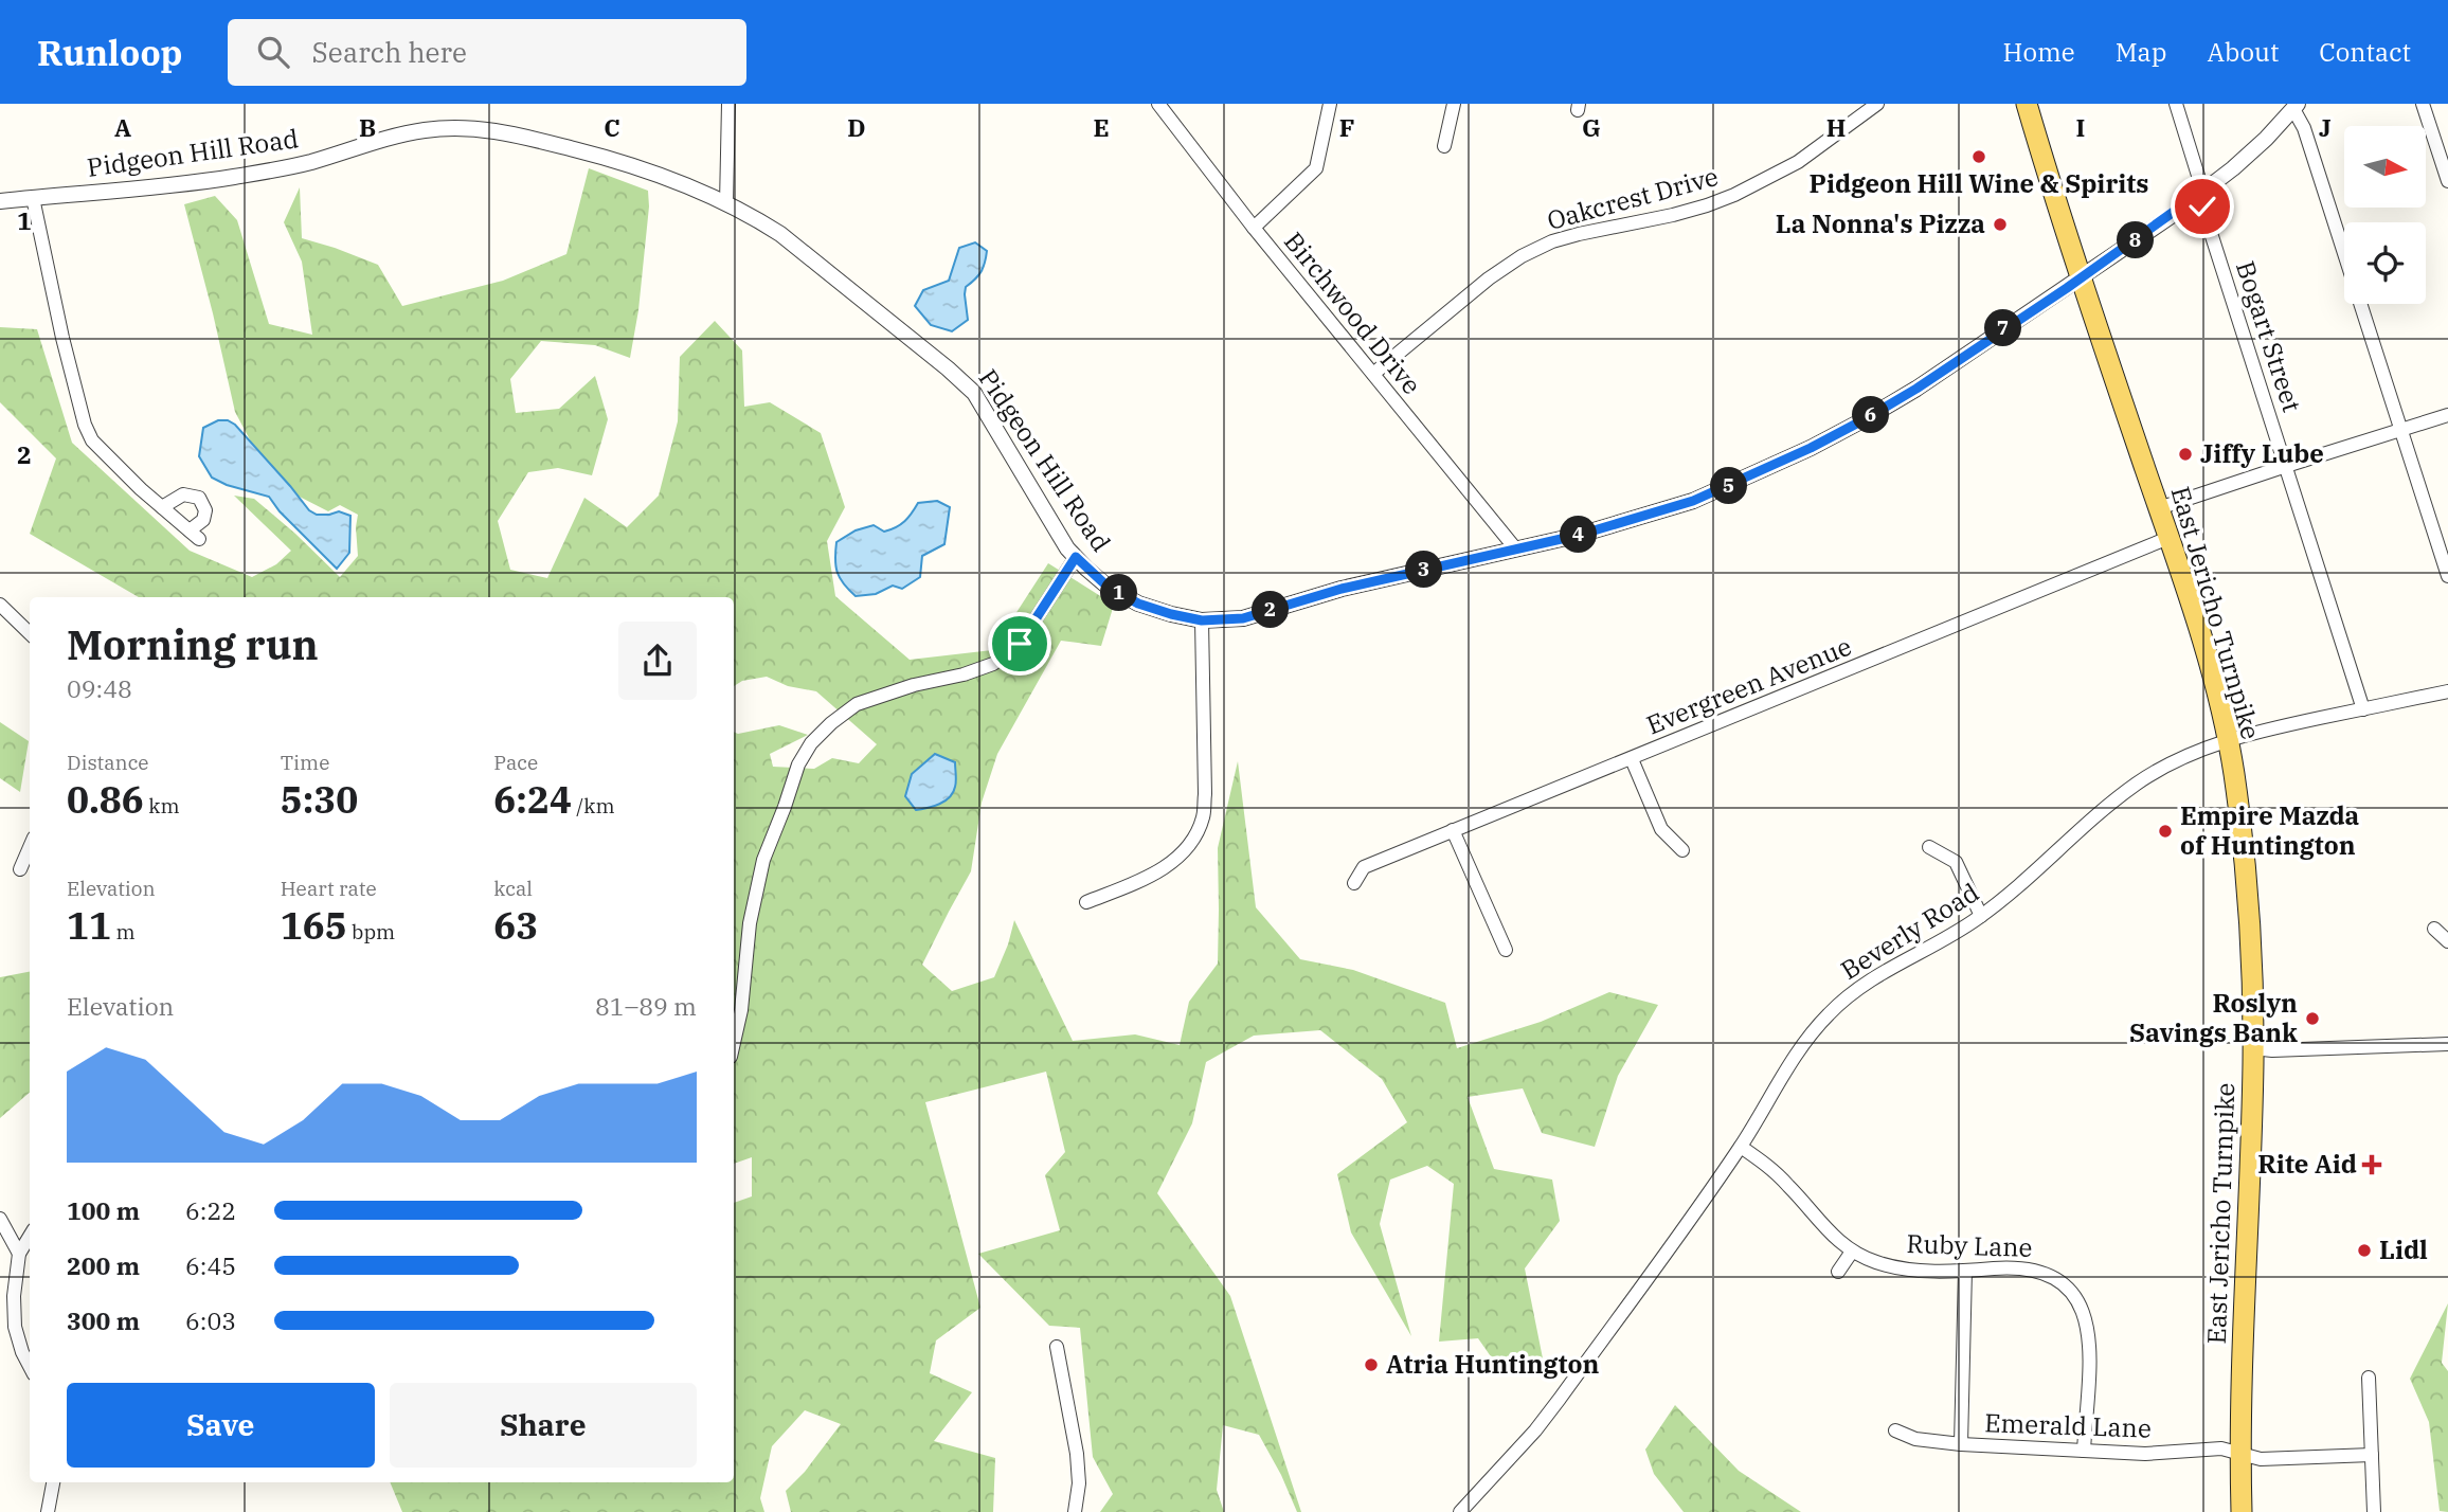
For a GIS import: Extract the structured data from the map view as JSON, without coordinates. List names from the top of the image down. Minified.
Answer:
{"streets":{"main road":["East Jericho Turnpike"],"street":["Pidgeon Hill Road","Oakcrest Drive","Birchwood Drive","Bogart Street","Evergreen Avenue","Beverly Road","Ruby Lane","Emerald Lane"]},"crossings":[["Pidgeon Hill Road","Birchwood Drive"],["Pidgeon Hill Road","Bogart Street"],["Pidgeon Hill Road","East Jericho Turnpike"],["Oakcrest Drive","Birchwood Drive"],["Bogart Street","Beverly Road"],["East Jericho Turnpike","Evergreen Avenue"],["East Jericho Turnpike","Beverly Road"],["East Jericho Turnpike","Emerald Lane"],["Beverly Road","Ruby Lane"],["Ruby Lane","Emerald Lane"]],"places":{"other":["Pidgeon Hill Wine & Spirits","La Nonna's Pizza","Jiffy Lube","Empire Mazda of Huntington","Roslyn Savings Bank","Lidl","Atria Huntington"],"health":["Rite Aid"]},"north":"right","page":{"header":"Runloop","search":"Search here","nav":["Home","Map","About","Contact"],"pins":["8","7","6","5","4","3","1","2"],"heading":["Morning run","09:48"],"stats":[["Distance","0.86 km"],["Time","5:30"],["Pace","6:24 /km"],["Elevation","11 m"],["Heart rate","165 bpm"],["kcal","63"]],"chart":["Elevation","81–89 m"],"list":[{"name":"100 m","note":"6:22"},{"name":"200 m","note":"6:45"},{"name":"300 m","note":"6:03"}],"buttons":["Save","Share"]},"grid":{"columns":["A","B","C","D","E","F","G","H","I","J"],"rows":["1","2"]}}
